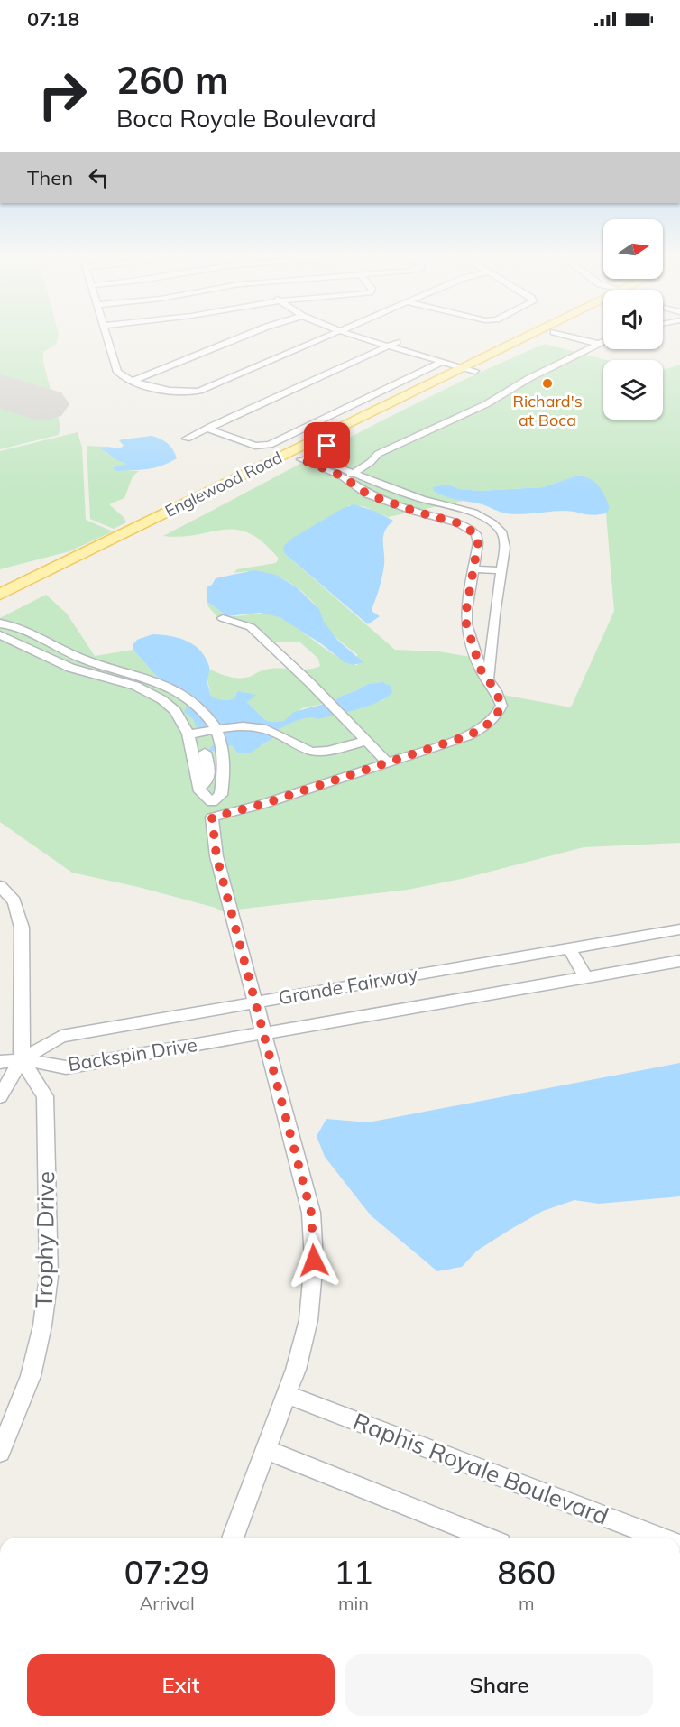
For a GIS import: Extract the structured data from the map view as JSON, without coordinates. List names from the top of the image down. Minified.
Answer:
{"streets":{"main road":["Englewood Road"],"street":["Grande Fairway","Backspin Drive","Trophy Drive","Raphis Royale Boulevard"]},"crossings":[["Grande Fairway","Backspin Drive"],["Grande Fairway","Trophy Drive"],["Backspin Drive","Trophy Drive"]],"places":["Richard's at Boca"],"north":"right","page":{"status":"07:18","turn":["260 m","Boca Royale Boulevard"],"then":"Then","eta":["07:29","Arrival","11","min","860","m"],"buttons":["Exit","Share"]}}
